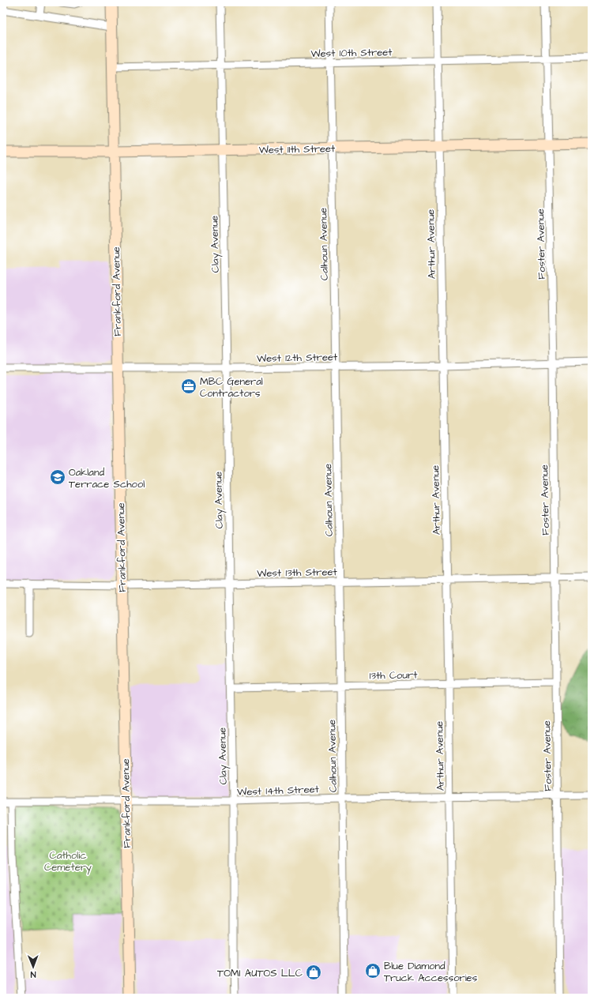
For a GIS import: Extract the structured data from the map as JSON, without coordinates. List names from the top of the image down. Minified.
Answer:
{"streets":{"main road":["West 11th Street","Frankford Avenue"],"street":["West 10th Street","Clay Avenue","Calhoun Avenue","Arthur Avenue","Foster Avenue","West 12th Street","West 13th Street","13th Court","West 14th Street"]},"crossings":[["West 10th Street","Clay Avenue"],["West 10th Street","Calhoun Avenue"],["West 10th Street","Arthur Avenue"],["West 10th Street","Foster Avenue"],["West 10th Street","Frankford Avenue"],["West 11th Street","Clay Avenue"],["West 11th Street","Calhoun Avenue"],["West 11th Street","Arthur Avenue"],["West 11th Street","Foster Avenue"],["West 11th Street","Frankford Avenue"],["Clay Avenue","West 12th Street"],["Clay Avenue","West 13th Street"],["Clay Avenue","13th Court"],["Clay Avenue","West 14th Street"],["Calhoun Avenue","West 12th Street"],["Calhoun Avenue","West 13th Street"],["Calhoun Avenue","13th Court"],["Calhoun Avenue","West 14th Street"],["Arthur Avenue","West 12th Street"],["Arthur Avenue","West 13th Street"],["Arthur Avenue","13th Court"],["Arthur Avenue","West 14th Street"],["Foster Avenue","West 12th Street"],["Foster Avenue","West 13th Street"],["Foster Avenue","13th Court"],["Foster Avenue","West 14th Street"],["Frankford Avenue","West 12th Street"],["Frankford Avenue","West 13th Street"],["Frankford Avenue","West 14th Street"]],"parks":["Catholic Cemetery"],"places":{"office":["MBC General Contractors"],"school or university":["Oakland Terrace School"],"shop":["Blue Diamond Truck Accessories","TOMI AUTOS LLC"]},"north":"bottom"}
